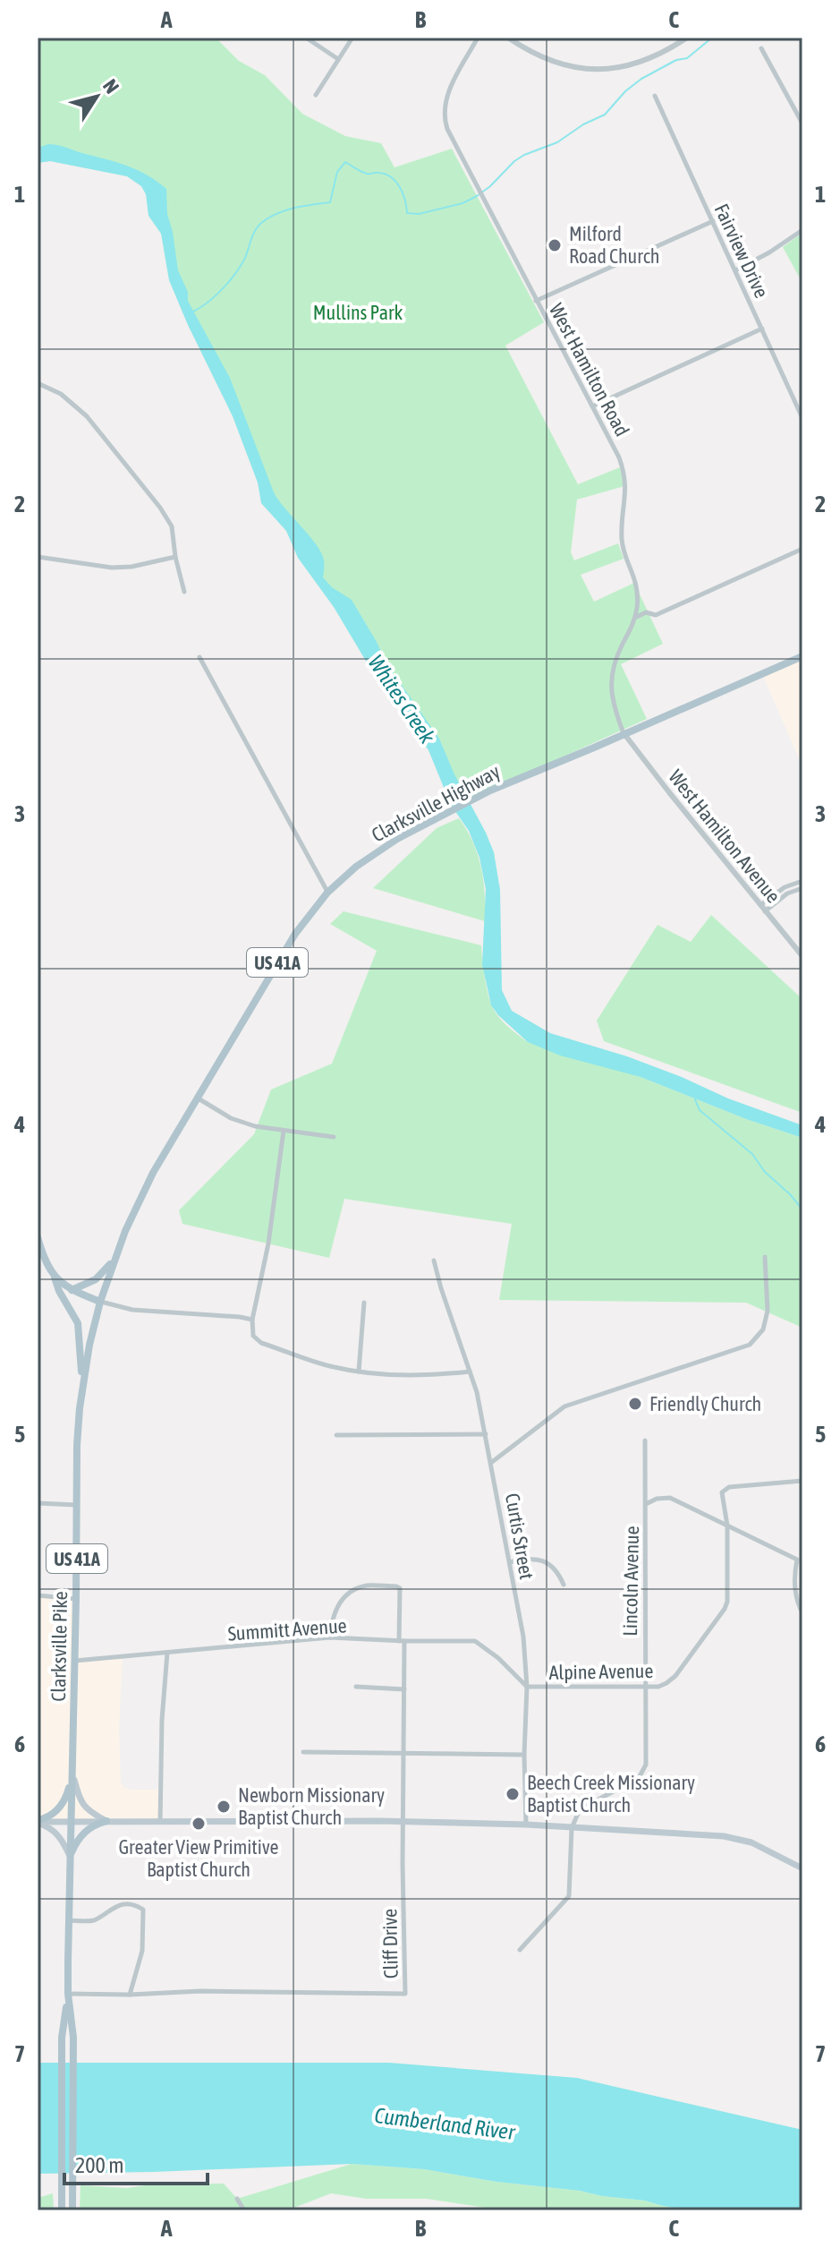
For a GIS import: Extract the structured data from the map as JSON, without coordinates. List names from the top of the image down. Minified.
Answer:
{"streets":{"main road":["Clarksville Highway","US 41A","Clarksville Pike"],"street":["Fairview Drive","West Hamilton Road","West Hamilton Avenue","Curtis Street","Lincoln Avenue","Summitt Avenue","Alpine Avenue","Cliff Drive"]},"crossings":[["West Hamilton Road","Clarksville Highway"],["West Hamilton Road","West Hamilton Avenue"],["Clarksville Highway","West Hamilton Avenue"],["Clarksville Highway","Clarksville Pike"],["Curtis Street","Summitt Avenue"],["Curtis Street","Alpine Avenue"],["Lincoln Avenue","Alpine Avenue"],["Summitt Avenue","Clarksville Pike"],["Summitt Avenue","Alpine Avenue"],["Summitt Avenue","Cliff Drive"],["Clarksville Pike","Cliff Drive"]],"water":["Whites Creek","Cumberland River"],"parks":["Mullins Park"],"places":["Milford Road Church","Friendly Church","Beech Creek Missionary Baptist Church","Newborn Missionary Baptist Church","Greater View Primitive Baptist Church"],"scale_bar":"200 m","north":"top right","grid":{"columns":["A","B","C"],"rows":["1","2","3","4","5","6","7"]}}
